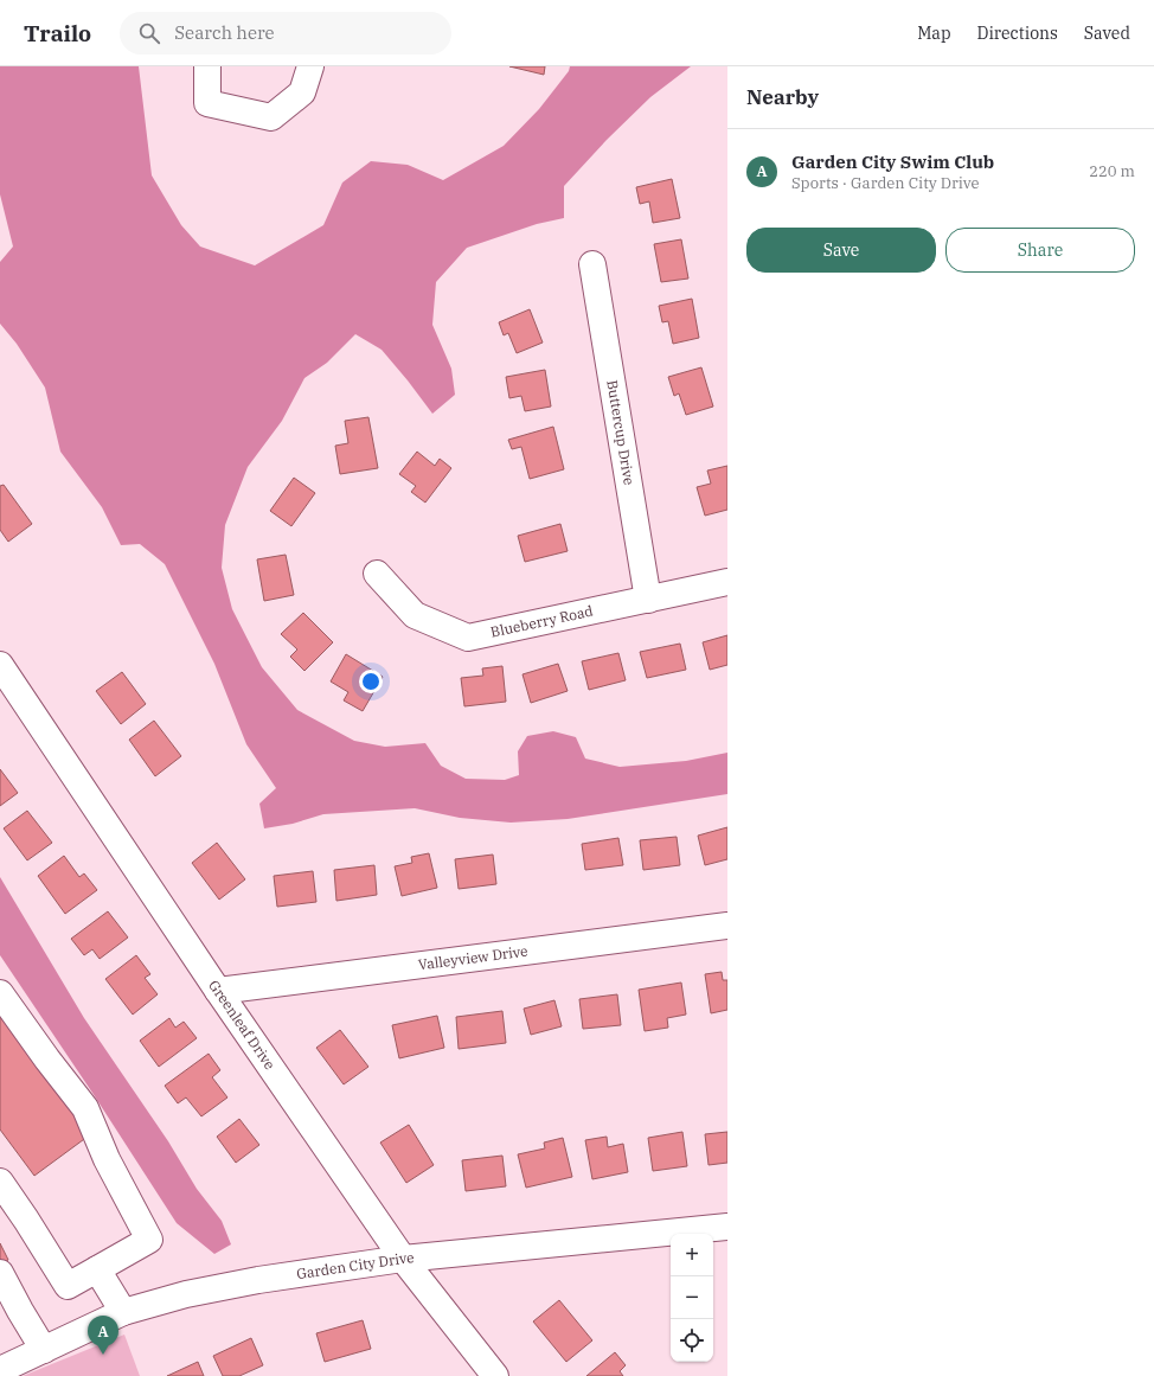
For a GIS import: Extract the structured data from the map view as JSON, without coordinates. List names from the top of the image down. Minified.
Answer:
{"streets":{"street":["Buttercup Drive","Blueberry Road","Valleyview Drive","Greenleaf Drive","Garden City Drive"]},"crossings":[["Buttercup Drive","Blueberry Road"],["Valleyview Drive","Greenleaf Drive"],["Greenleaf Drive","Garden City Drive"]],"page":{"header":"Trailo","search":"Search here","nav":["Map","Directions","Saved"],"heading":"Nearby","list":[{"mark":"A","name":"Garden City Swim Club","note":"Sports · Garden City Drive","value":"220 m"}],"buttons":["Save","Share"],"map_buttons":["+","−"],"pins":"A"}}
